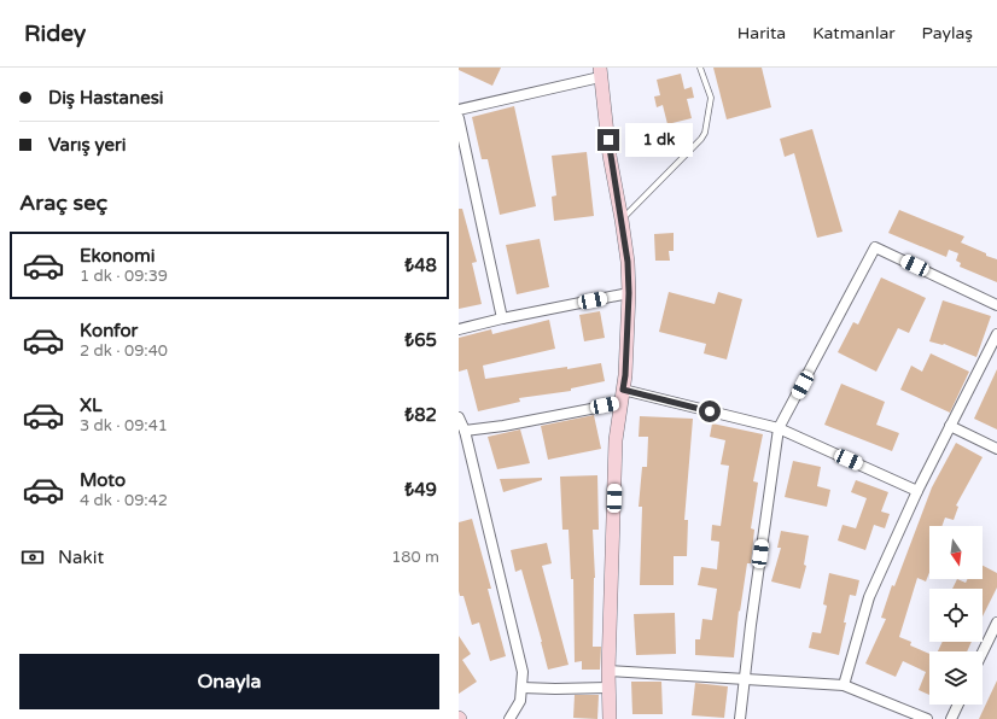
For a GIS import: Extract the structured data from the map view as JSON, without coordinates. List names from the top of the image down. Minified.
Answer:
{"north":"bottom","page":{"header":"Ridey","nav":["Harita","Katmanlar","Paylaş"],"banner":["Diş Hastanesi","Varış yeri"],"bubble":"1 dk","heading":"Araç seç","list":[{"name":"Ekonomi","note":"1 dk · 09:39","value":"₺48"},{"name":"Konfor","note":"2 dk · 09:40","value":"₺65"},{"name":"XL","note":"3 dk · 09:41","value":"₺82"},{"name":"Moto","note":"4 dk · 09:42","value":"₺49"}],"pay":["Nakit","180 m"],"buttons":"Onayla"}}
